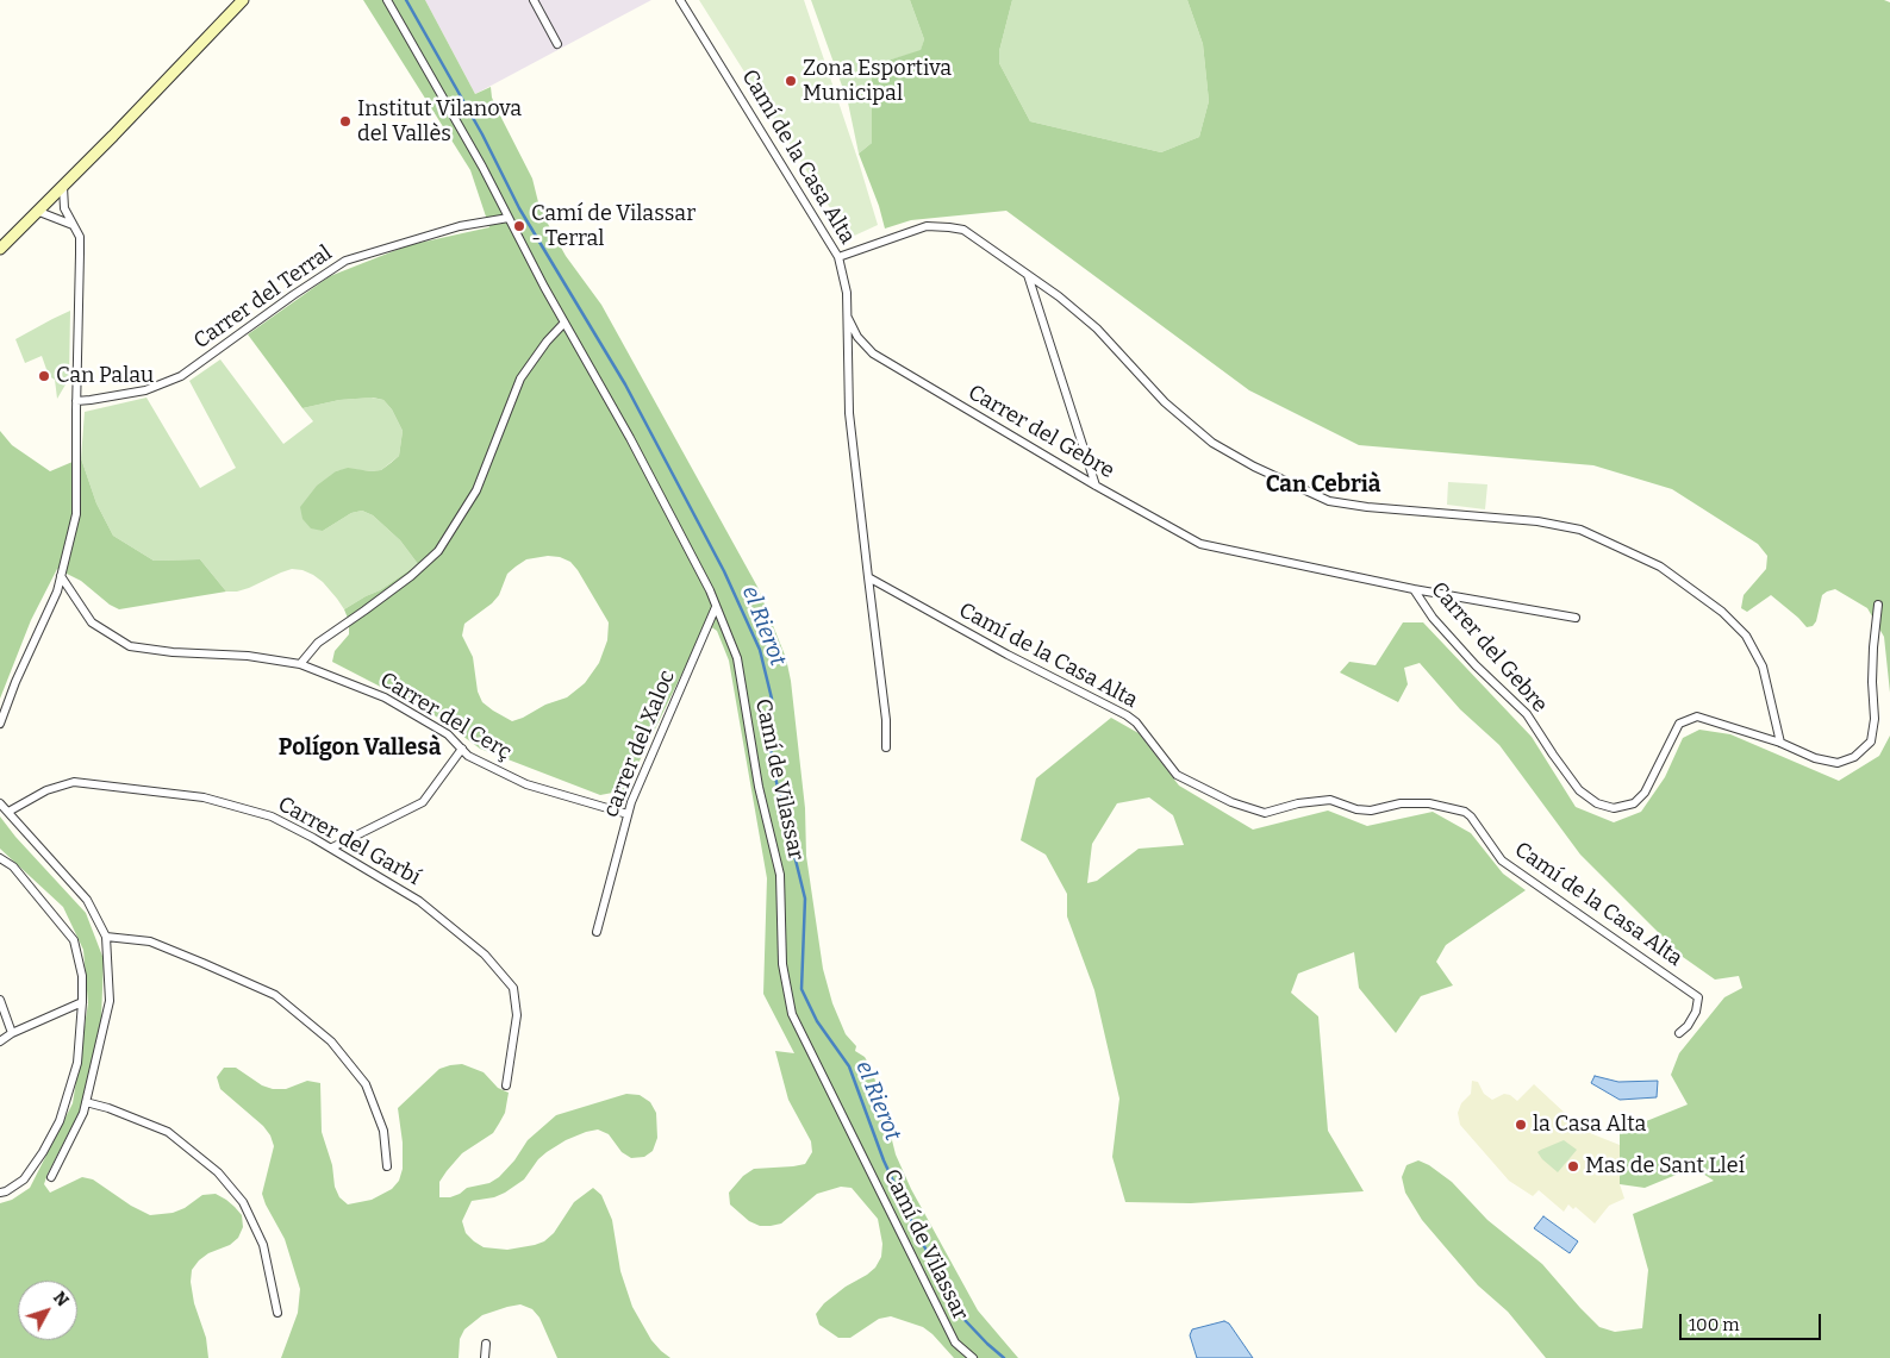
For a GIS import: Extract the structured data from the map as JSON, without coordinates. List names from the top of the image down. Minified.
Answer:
{"streets":{"street":["Camí de la Casa Alta","Carrer del Terral","Carrer del Gebre","Carrer del Cerç","carrer del Xaloc","Camí de Vilassar","Carrer del Garbí"]},"crossings":[["Camí de la Casa Alta","Carrer del Gebre"],["Carrer del Terral","Camí de Vilassar"],["Carrer del Cerç","carrer del Xaloc"],["carrer del Xaloc","Camí de Vilassar"]],"districts":["Can Cebrià","Polígon Vallesà"],"water":["el Rierot"],"places":["Zona Esportiva Municipal","Institut Vilanova del Vallès","Camí de Vilassar - Terral","Can Palau","la Casa Alta","Mas de Sant Lleí"],"scale_bar":"100 m","north":"top right"}
